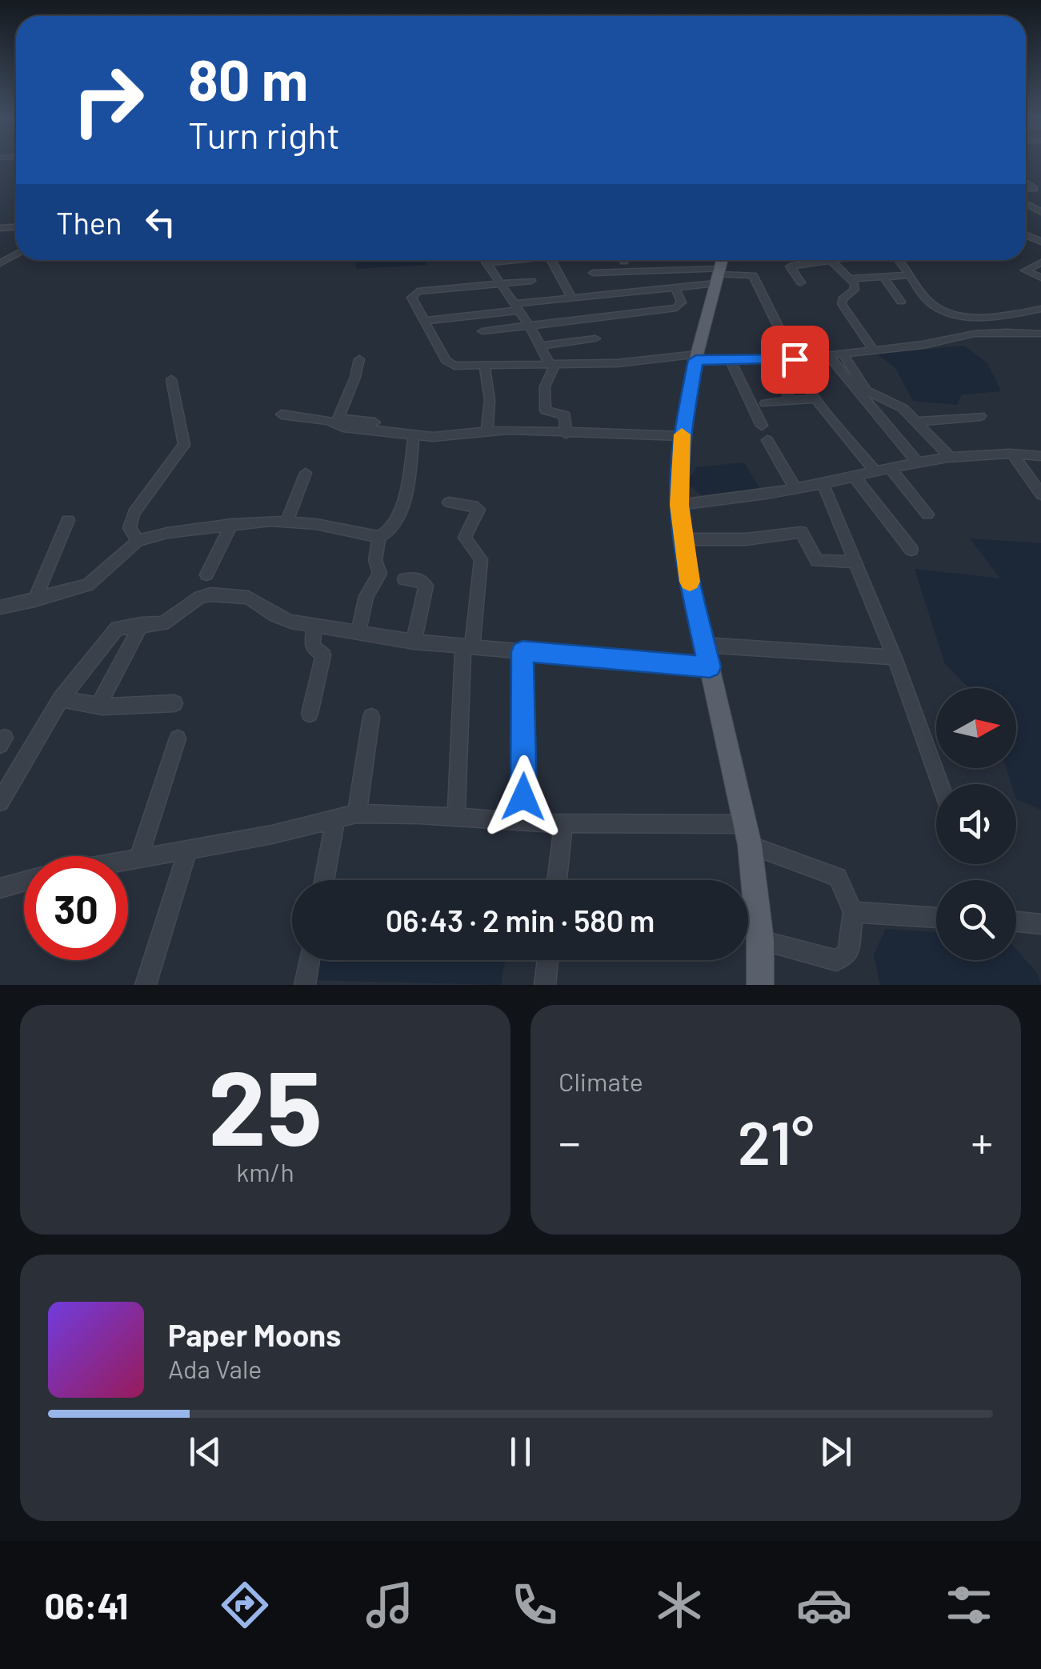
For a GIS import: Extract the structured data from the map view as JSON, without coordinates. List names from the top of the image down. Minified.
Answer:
{"north":"right","page":{"turn":["80 m","Turn right"],"then":"Then","limit":"30","trip":"06:43 · 2 min · 580 m","tile":[["25","km/h"],"Climate"],"heat":["−","21°","+"],"song":["Paper Moons","Ada Vale"],"tabs":"06:41"}}
